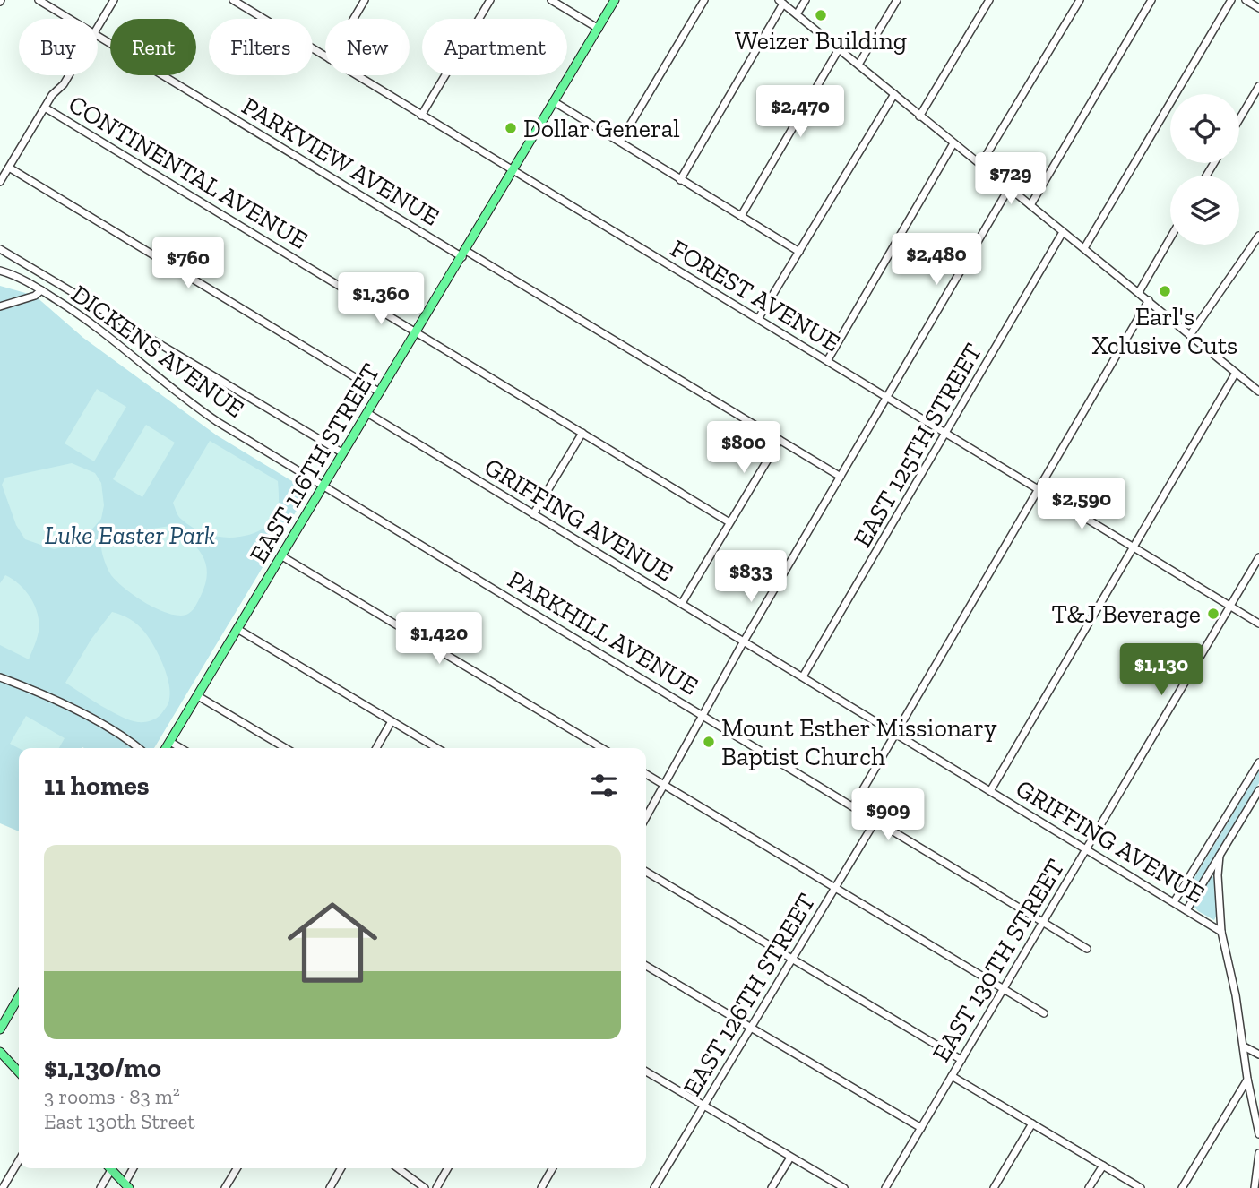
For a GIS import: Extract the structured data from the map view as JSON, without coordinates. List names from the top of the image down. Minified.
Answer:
{"streets":{"main road":["EAST 116TH STREET"],"street":["PARKVIEW AVENUE","CONTINENTAL AVENUE","FOREST AVENUE","DICKENS AVENUE","EAST 125TH STREET","GRIFFING AVENUE","PARKHILL AVENUE","EAST 130TH STREET","EAST 126TH STREET"]},"crossings":[["PARKVIEW AVENUE","EAST 116TH STREET"],["CONTINENTAL AVENUE","EAST 116TH STREET"],["FOREST AVENUE","EAST 125TH STREET"],["FOREST AVENUE","EAST 116TH STREET"],["FOREST AVENUE","EAST 130TH STREET"],["DICKENS AVENUE","EAST 116TH STREET"],["DICKENS AVENUE","PARKHILL AVENUE"],["EAST 125TH STREET","GRIFFING AVENUE"],["EAST 116TH STREET","GRIFFING AVENUE"],["EAST 116TH STREET","PARKHILL AVENUE"],["GRIFFING AVENUE","EAST 130TH STREET"],["PARKHILL AVENUE","EAST 130TH STREET"],["PARKHILL AVENUE","EAST 126TH STREET"]],"parks":["Luke Easter Park"],"places":["Weizer Building","Dollar General","Earl's Xclusive Cuts","T&J Beverage","Mount Esther Missionary Baptist Church"],"page":{"chip":["Buy","Rent","Filters","New","Apartment"],"price":["$2,470","$729","$2,480","$760","$1,360","$800","$2,590","$833","$1,420","$1,130","$909"],"heading":"11 homes","list":[{"name":"$1,130/mo","note":"3 rooms · 83 m² · East 130th Street"}]}}
